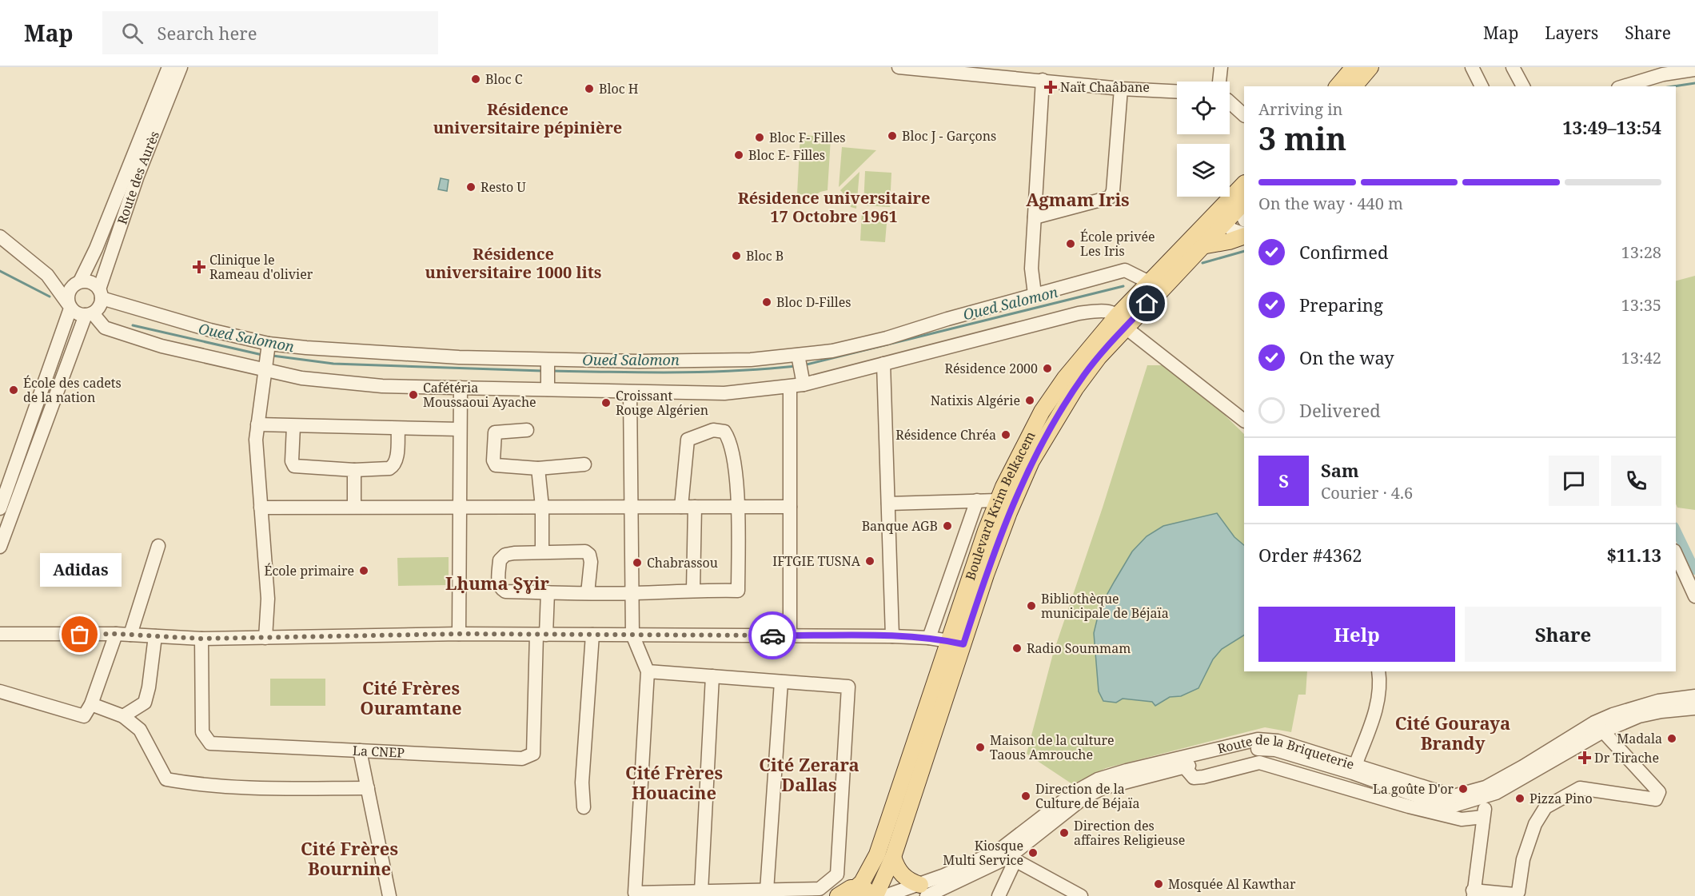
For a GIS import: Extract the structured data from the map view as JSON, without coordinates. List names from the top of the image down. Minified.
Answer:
{"streets":{"main road":["Boulevard Krim Belkacem"],"street":["Route des Aurès","La CNEP","Route de la Briqueterie"]},"districts":["Résidence universitaire pépinière","Résidence universitaire 17 Octobre 1961","Agmam Iris","Résidence universitaire 1000 lits","Lḥuma Ṣɣir","Cité Frères Ouramtane","Cité Gouraya Brandy","Cité Zerara Dallas","Cité Frères Houacine","Cité Frères Bournine"],"water":["Oued Salomon"],"places":{"other":["Bloc C","Bloc H","Bloc J - Garçons","Bloc F- Filles","Bloc E- Filles","Resto U","École privée Les Iris","Bloc B","Bloc D-Filles","Résidence 2000","École des cadets de la nation","Cafétéria Moussaoui Ayache","Natixis Algérie","Croissant Rouge Algérien","Résidence Chréa","Banque AGB","IFTGIE TUSNA","Chabrassou","École primaire","Bibliothèque municipale de Béjaïa","Adidas","Radio Soummam","Madala","Maison de la culture Taous Amrouche","La goûte D'or","Direction de la Culture de Béjaïa","Pizza Pino","Direction des affaires Religieuse","Kiosque Multi Service","Mosquée Al Kawthar"],"health":["Naït Chaâbane","Clinique le Rameau d'olivier","Dr Tirache"]},"page":{"header":"Map","search":"Search here","nav":["Map","Layers","Share"],"heading":["3 min","Arriving in","13:49–13:54"],"panel":["Sam","Courier · 4.6","Order #4362","$11.13"],"bar":"On the way · 440 m","list":[["Confirmed","13:28"],["Preparing","13:35"],["On the way","13:42"],"Delivered"],"round":"S","bubble":"Adidas","buttons":["Help","Share"]}}
